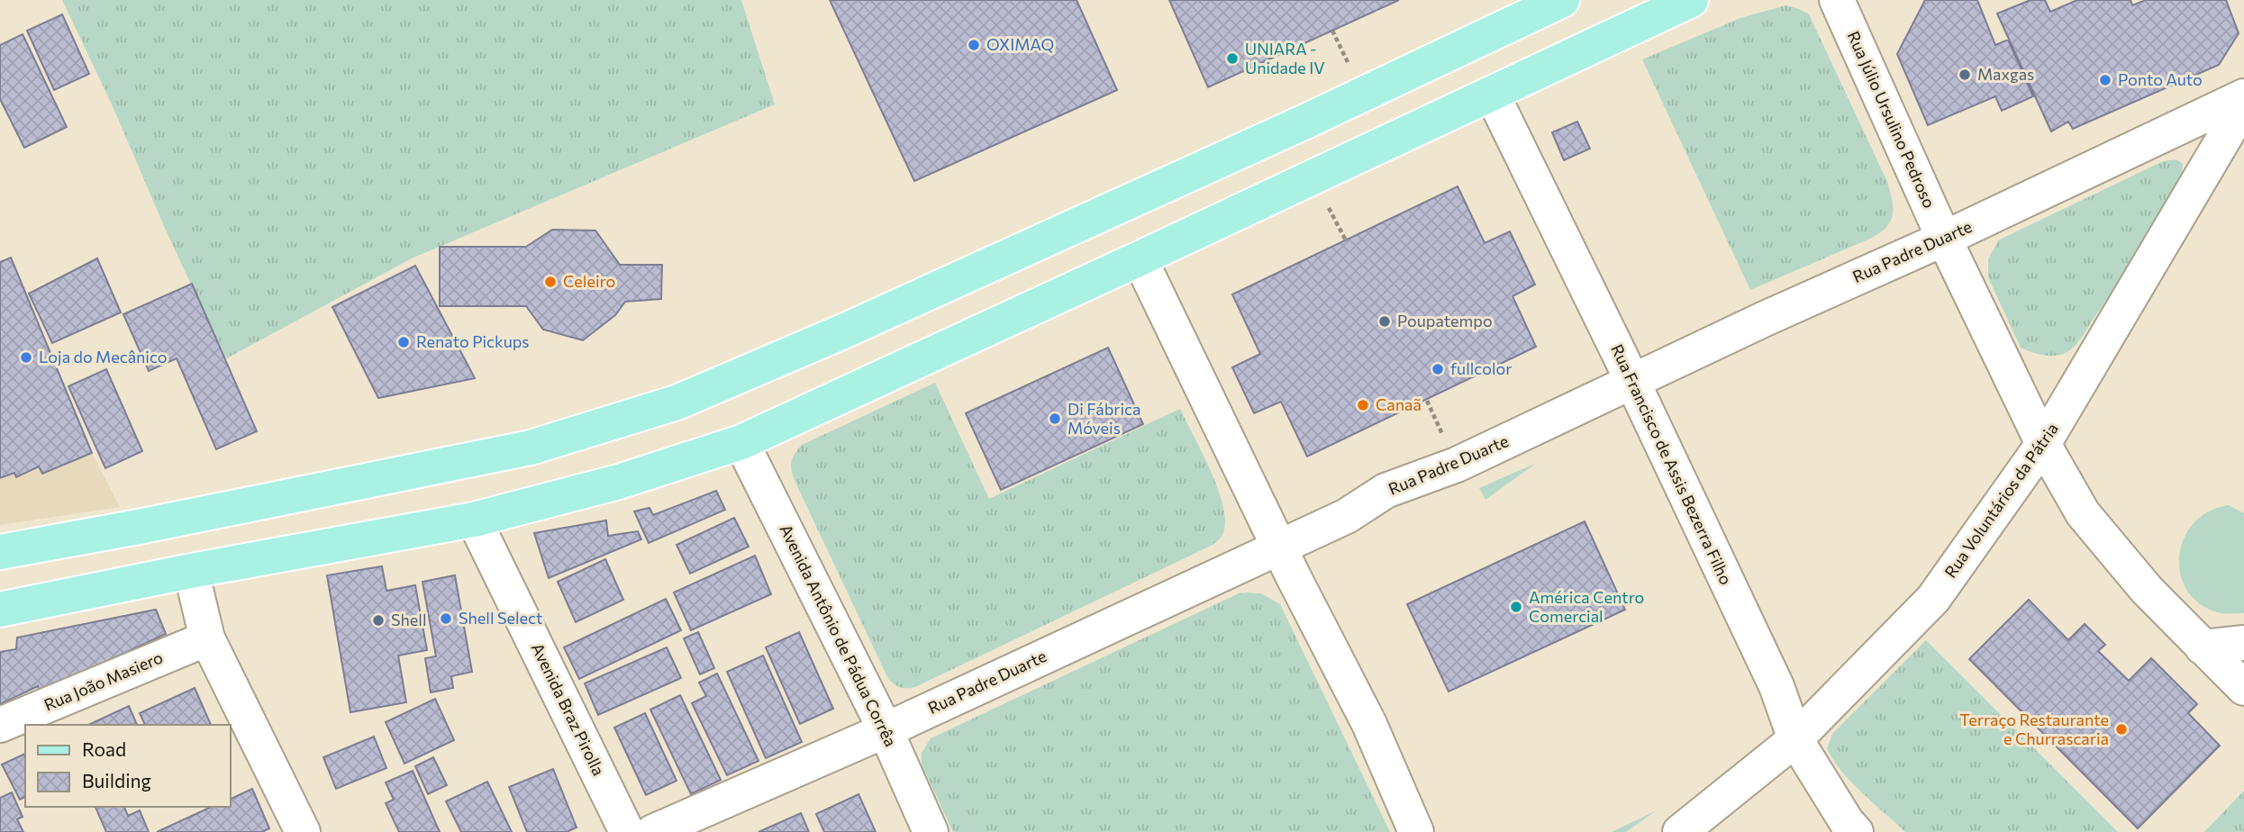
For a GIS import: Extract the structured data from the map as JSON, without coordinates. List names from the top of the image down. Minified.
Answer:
{"streets":{"street":["Rua Júlio Ursulino Pedroso","Rua Padre Duarte","Rua Francisco de Assis Bezerra Filho","Rua Voluntários da Pátria","Avenida Antônio de Pádua Corrêa","Rua João Masiero","Avenida Braz Pirolla"]},"crossings":[["Rua Júlio Ursulino Pedroso","Rua Padre Duarte"],["Rua Júlio Ursulino Pedroso","Rua Voluntários da Pátria"],["Rua Padre Duarte","Rua Francisco de Assis Bezerra Filho"],["Rua Padre Duarte","Avenida Antônio de Pádua Corrêa"],["Rua Francisco de Assis Bezerra Filho","Rua Voluntários da Pátria"]],"places":["OXIMAQ","UNIARA - Unidade IV","Maxgas","Ponto Auto","Celeiro","Poupatempo","Renato Pickups","Loja do Mecânico","fullcolor","Canaã","Di Fábrica Móveis","América Centro Comercial","Shell Select","Shell","Terraço Restaurante e Churrascaria"],"legend":["Road","Building"]}
